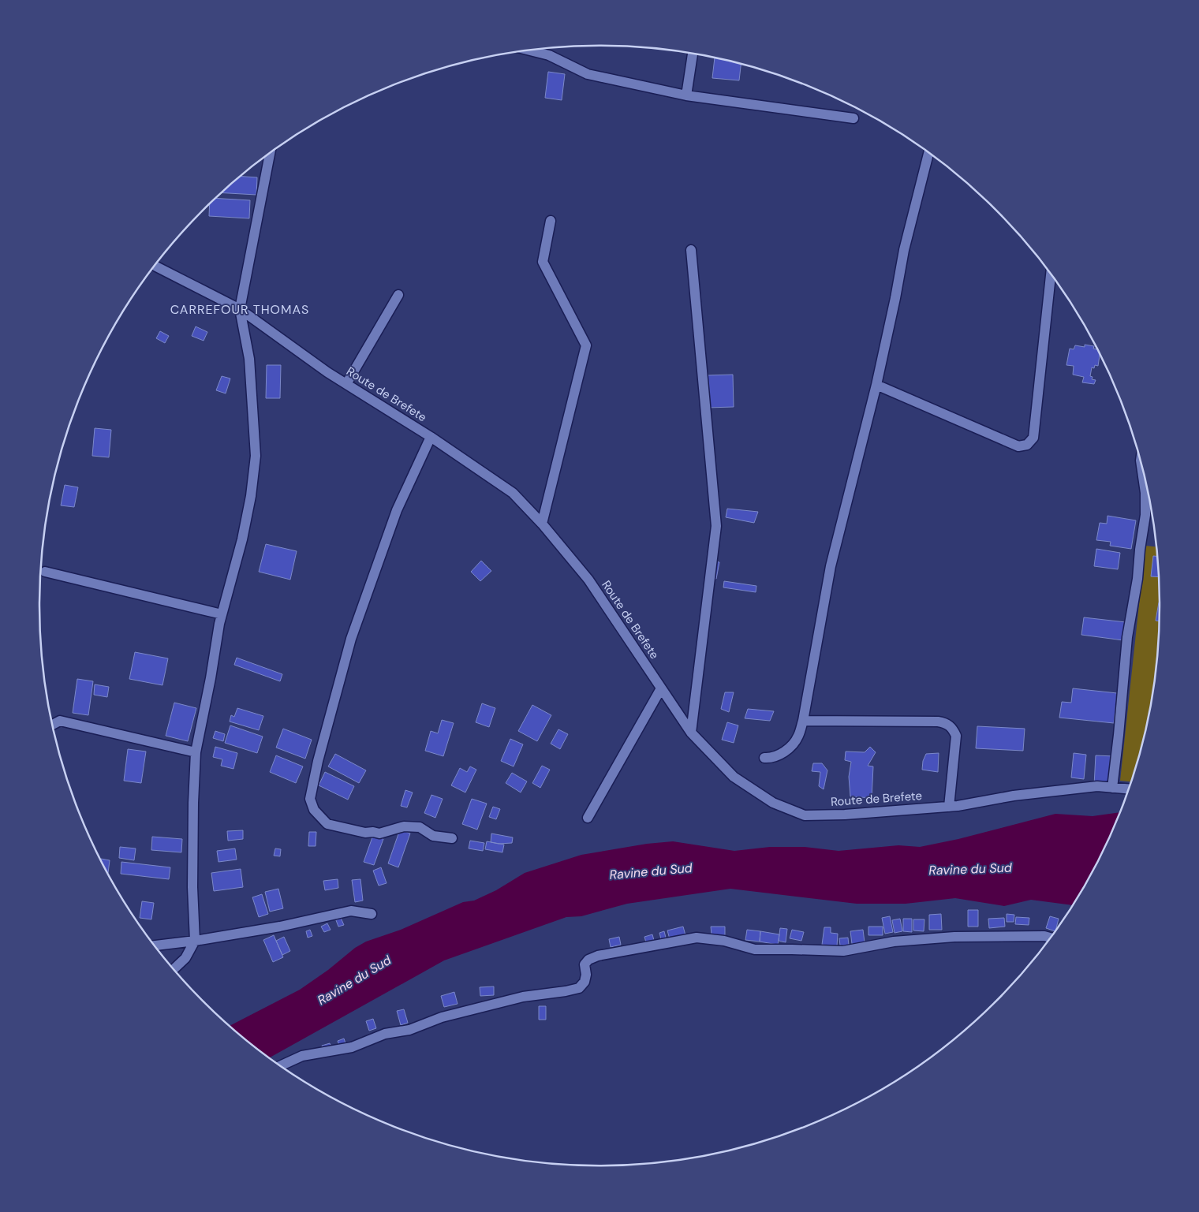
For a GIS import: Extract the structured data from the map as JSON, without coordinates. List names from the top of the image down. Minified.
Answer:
{"streets":{"street":["Route de Brefete"]},"districts":["CARREFOUR THOMAS"],"water":["Ravine du Sud"]}
